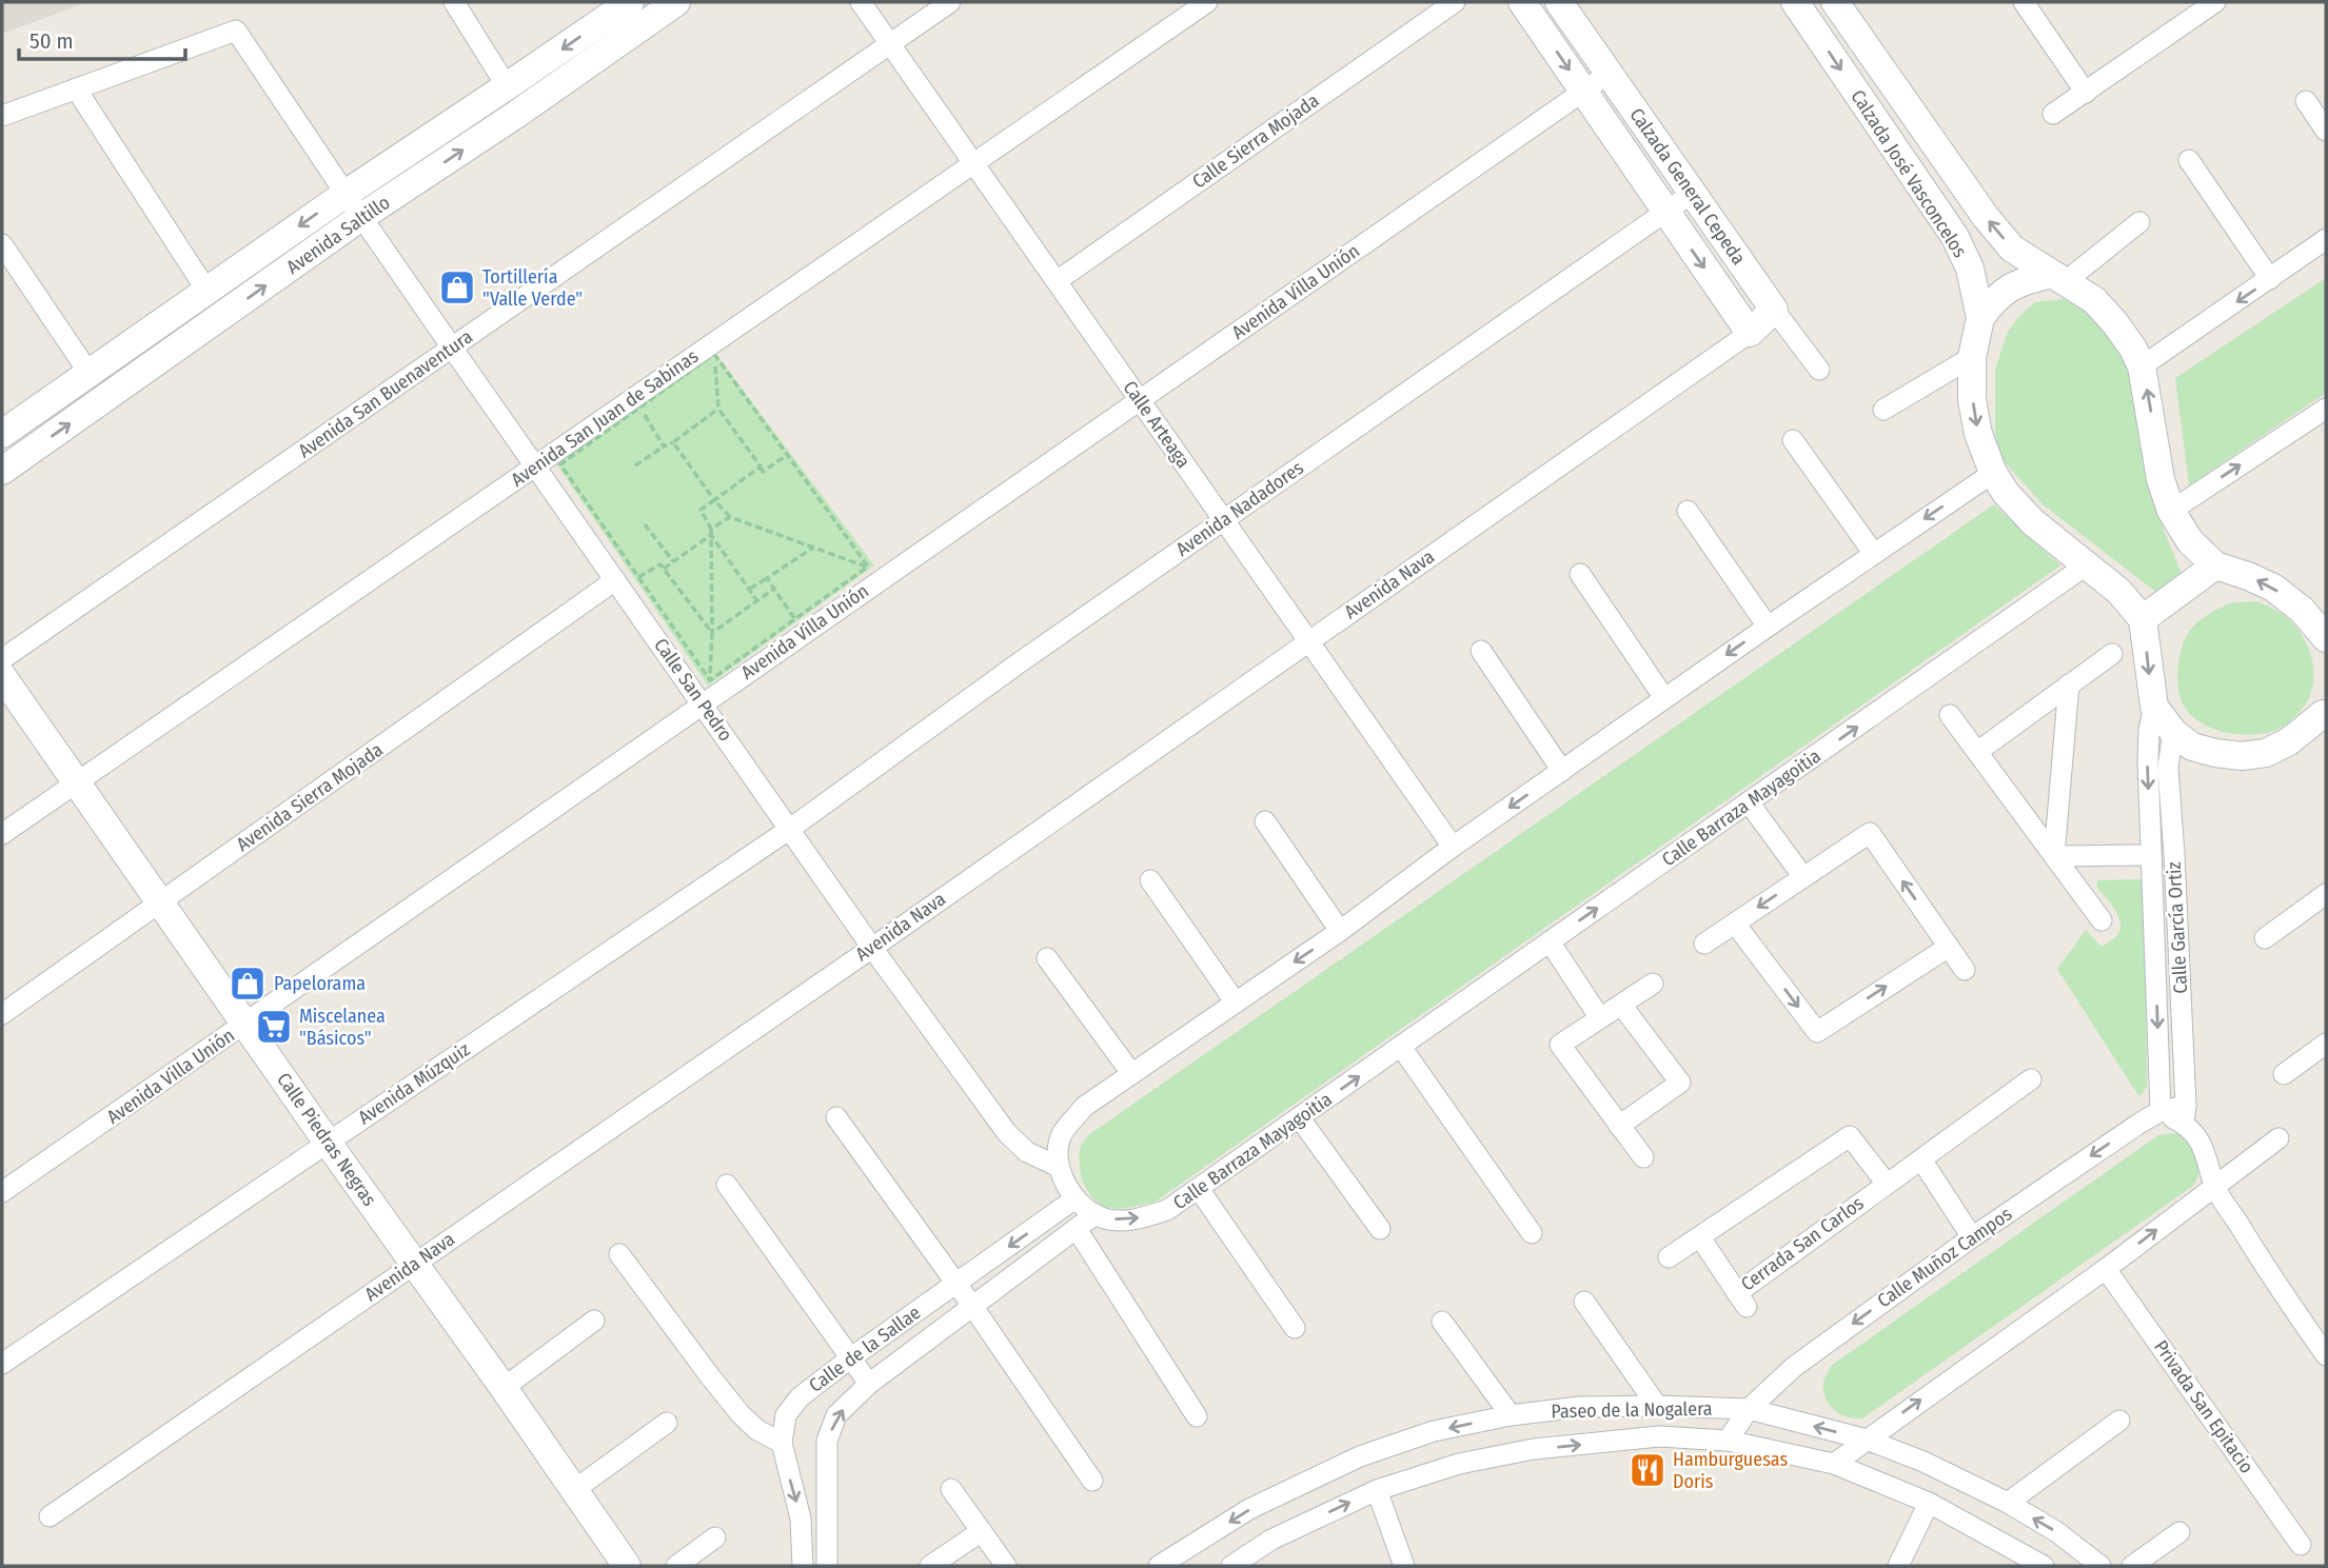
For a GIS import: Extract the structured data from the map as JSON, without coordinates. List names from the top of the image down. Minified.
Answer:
{"streets":{"street":["Calle Sierra Mojada","Calzada José Vasconcelos","Calzada General Cepeda","Avenida Saltillo","Avenida Villa Unión","Avenida San Buenaventura","Avenida San Juan de Sabinas","Calle Arteaga","Avenida Nadadores","Avenida Nava","Calle San Pedro","Avenida Sierra Mojada","Calle Barraza Mayagoitia","Calle García Ortiz","Avenida Múzquiz","Calle Piedras Negras","Cerrada San Carlos","Calle Muñoz Campos","Calle de la Sallae","Privada San Epitacio","Paseo de la Nogalera"]},"crossings":[["Calle Sierra Mojada","Calle Arteaga"],["Calzada José Vasconcelos","Calle Barraza Mayagoitia"],["Calzada General Cepeda","Avenida Villa Unión"],["Calzada General Cepeda","Avenida Nadadores"],["Calzada General Cepeda","Avenida Nava"],["Avenida Saltillo","Calle San Pedro"],["Avenida Villa Unión","Calle Arteaga"],["Avenida Villa Unión","Calle San Pedro"],["Avenida Villa Unión","Calle Piedras Negras"],["Avenida San Buenaventura","Calle Arteaga"],["Avenida San Buenaventura","Calle San Pedro"],["Avenida San Juan de Sabinas","Calle Arteaga"],["Avenida San Juan de Sabinas","Calle San Pedro"],["Avenida San Juan de Sabinas","Calle Piedras Negras"],["Calle Arteaga","Avenida Nadadores"],["Calle Arteaga","Avenida Nava"],["Avenida Nadadores","Calle San Pedro"],["Avenida Nadadores","Avenida Múzquiz"],["Avenida Nava","Calle San Pedro"],["Avenida Nava","Calle Piedras Negras"],["Calle San Pedro","Avenida Sierra Mojada"],["Calle San Pedro","Calle Barraza Mayagoitia"],["Calle San Pedro","Avenida Múzquiz"],["Avenida Sierra Mojada","Calle Piedras Negras"],["Calle Barraza Mayagoitia","Calle de la Sallae"],["Calle García Ortiz","Calle Muñoz Campos"],["Avenida Múzquiz","Calle Piedras Negras"],["Calle Muñoz Campos","Paseo de la Nogalera"]],"places":{"shop":["Tortillería \"Valle Verde\"","Papelorama"],"supermarket":["Miscelanea \"Básicos\""],"restaurant":["Hamburguesas Doris"]},"scale_bar":"50 m"}
